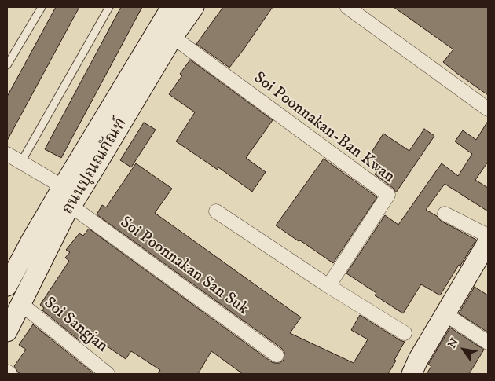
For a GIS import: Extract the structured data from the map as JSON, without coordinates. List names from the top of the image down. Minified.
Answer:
{"streets":{"street":["Soi Poonnakan-Ban Kwan","ถนนปุณณกัณฑ์","Soi Poonnakan San Suk","Soi Sangjan"]},"crossings":[["Soi Poonnakan-Ban Kwan","ถนนปุณณกัณฑ์"],["ถนนปุณณกัณฑ์","Soi Poonnakan San Suk"],["ถนนปุณณกัณฑ์","Soi Sangjan"]],"north":"top left"}
